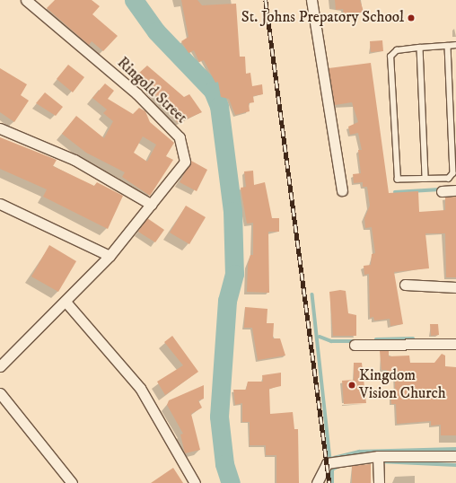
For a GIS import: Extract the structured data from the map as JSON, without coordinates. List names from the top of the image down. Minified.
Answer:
{"streets":{"street":["Ringold Street"]},"places":["St. Johns Prepatory School","Kingdom Vision Church"]}
